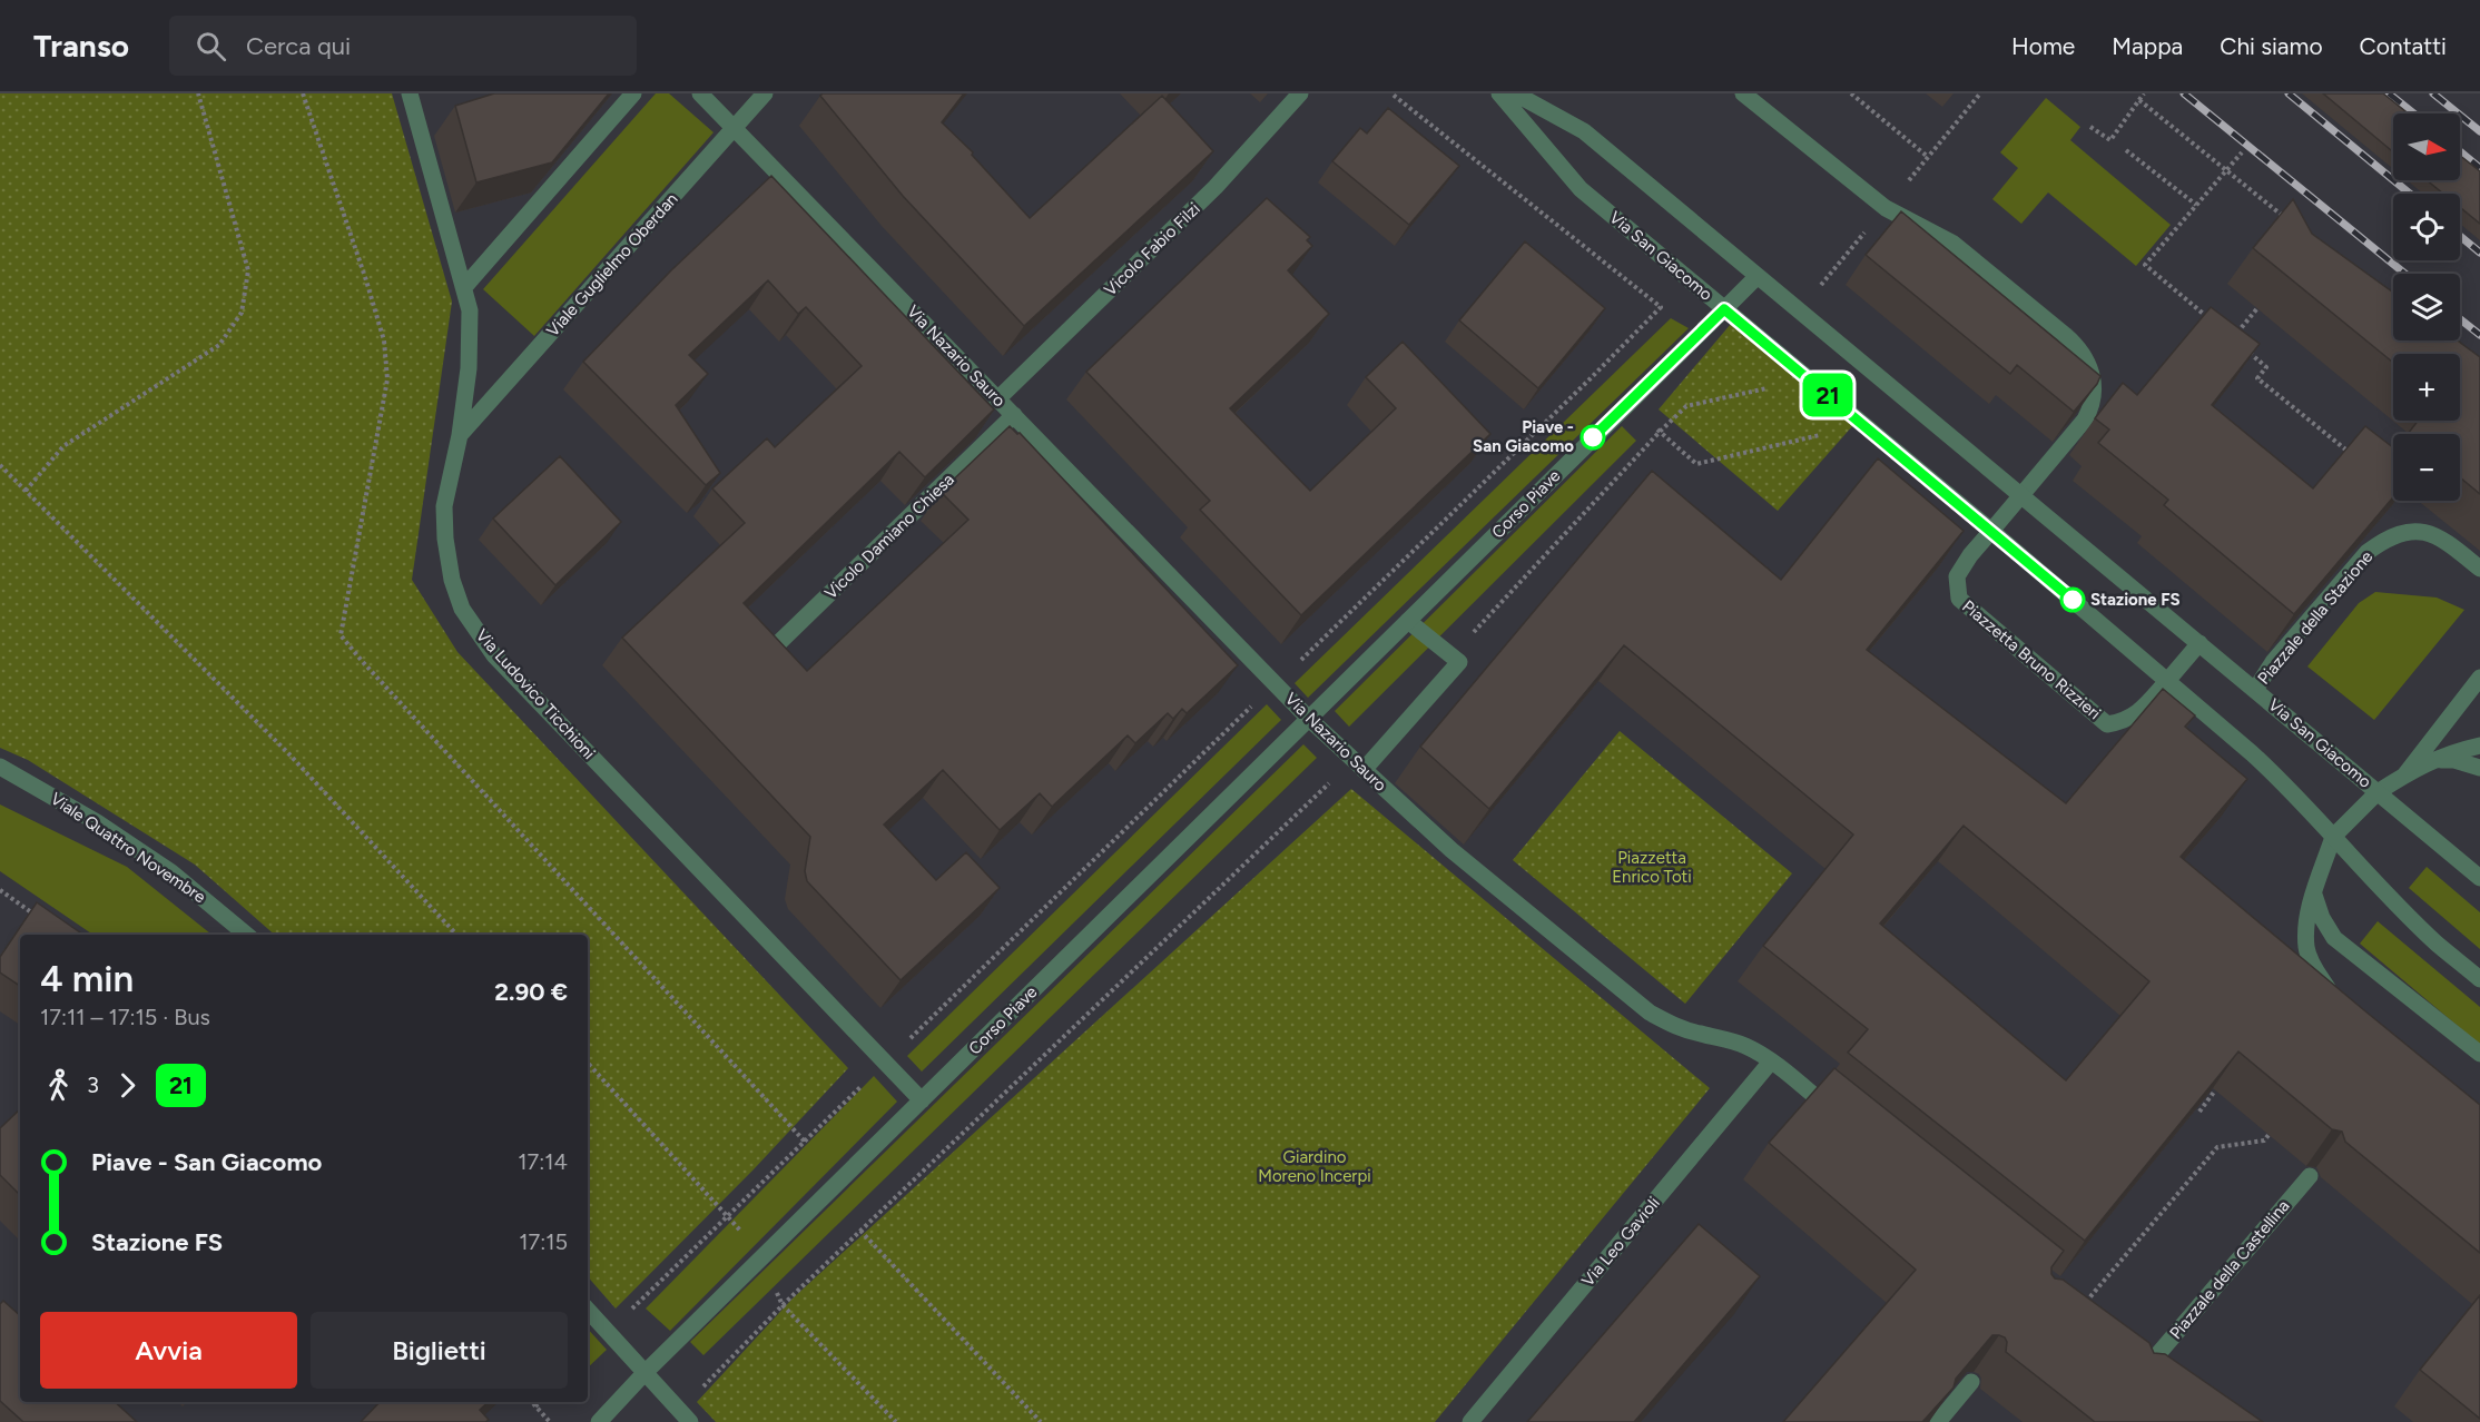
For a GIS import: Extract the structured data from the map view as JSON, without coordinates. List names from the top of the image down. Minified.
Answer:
{"streets":{"street":["Vicolo Fabio Filzi","Via San Giacomo","Viale Guglielmo Oberdan","Via Nazario Sauro","Corso Piave","Vicolo Damiano Chiesa","Piazzale della Stazione","Piazzetta Bruno Rizzieri","Via Ludovico Ticchioni","Viale Quattro Novembre","Via Leo Gavioli","Piazzale della Castellina"]},"crossings":[["Vicolo Fabio Filzi","Via Nazario Sauro"],["Via San Giacomo","Corso Piave"],["Via San Giacomo","Piazzale della Stazione"],["Via San Giacomo","Piazzetta Bruno Rizzieri"],["Viale Guglielmo Oberdan","Via Nazario Sauro"],["Viale Guglielmo Oberdan","Via Ludovico Ticchioni"],["Via Nazario Sauro","Corso Piave"],["Via Nazario Sauro","Vicolo Damiano Chiesa"],["Via Nazario Sauro","Via Leo Gavioli"],["Corso Piave","Via Ludovico Ticchioni"]],"parks":["Piazzetta Enrico Toti","Giardino Moreno Incerpi"],"places":["Piave - San Giacomo","Stazione FS"],"lines":["bus line 21"],"north":"right","page":{"header":"Transo","search":"Cerca qui","nav":["Home","Mappa","Chi siamo","Contatti"],"on_map":"21","map_buttons":["+","−"],"heading":["4 min","17:11 – 17:15 · Bus","2.90 €"],"legs":["3","21"],"list":[{"name":"Piave - San Giacomo","value":"17:14"},{"name":"Stazione FS","value":"17:15"}],"buttons":["Avvia","Biglietti"]}}
